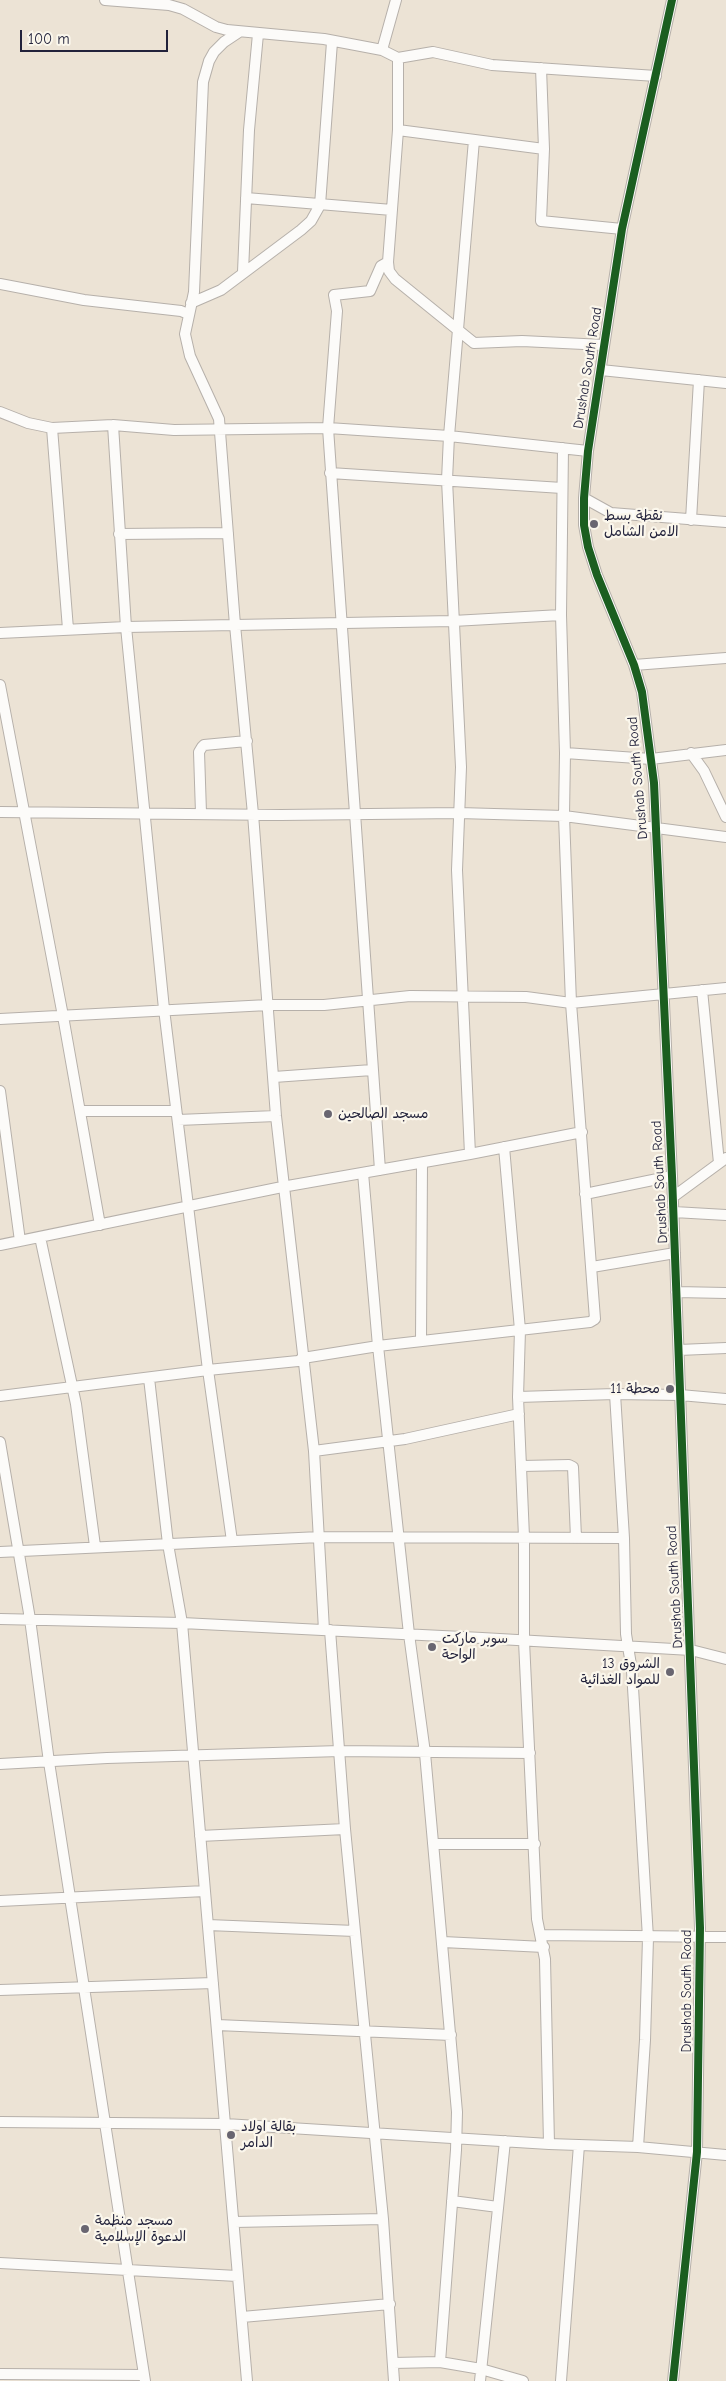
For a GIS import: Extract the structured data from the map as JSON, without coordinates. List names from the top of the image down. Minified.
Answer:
{"streets":{"street":["Drushab South Road"]},"places":["نقطة بسط الامن الشامل","مسجد الصالحين","محطة 11","سوبر ماركت الواحة","الشروق 13 للمواد الغذائية","بقالة اولاد الدامر","مسجد منظمة الدعوة الإسلامية"],"scale_bar":"100 m"}
